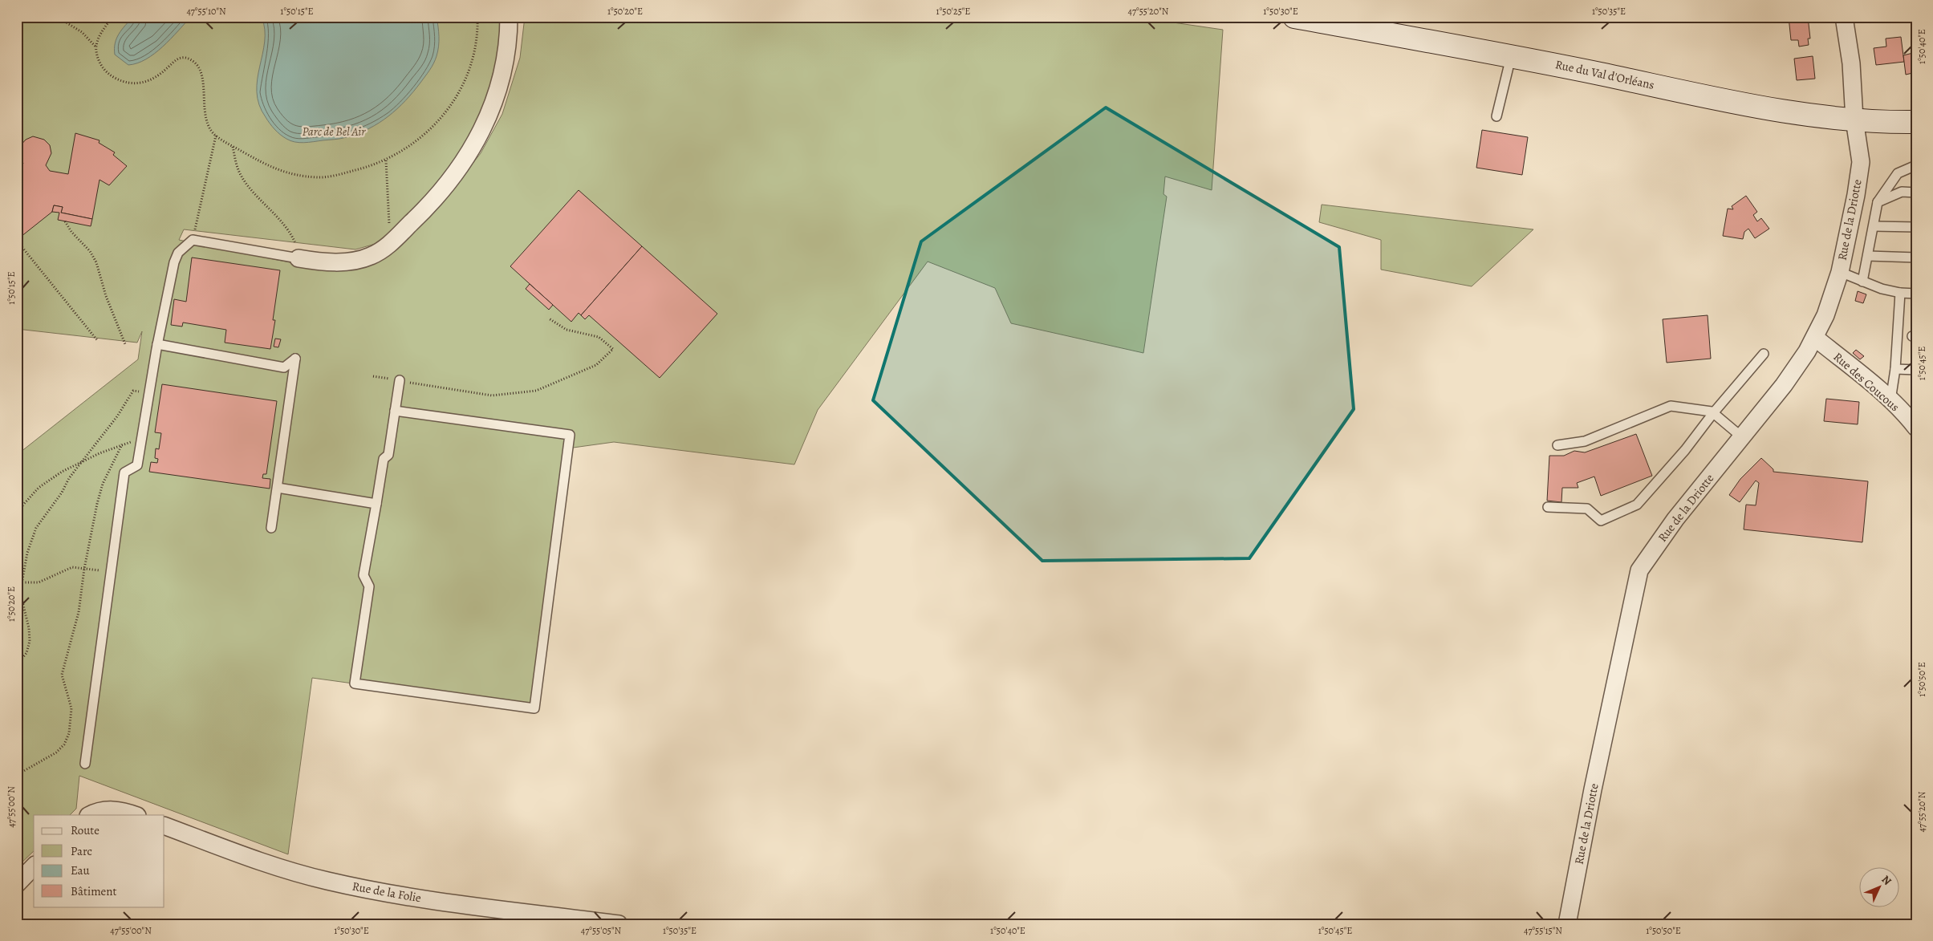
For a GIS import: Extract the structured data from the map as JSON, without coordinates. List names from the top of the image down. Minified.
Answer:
{"streets":{"street":["Rue du Val d'Orléans","Rue de la Driotte","Rue des Coucous","Rue de la Folie"]},"crossings":[["Rue du Val d'Orléans","Rue de la Driotte"],["Rue de la Driotte","Rue des Coucous"]],"parks":["Parc de Bel Air"],"legend":["Route","Parc","Eau","Bâtiment"],"north":"top right","coordinates":["47°55'10\"N","1°50'15\"E","1°50'20\"E","1°50'25\"E","47°55'20\"N","1°50'30\"E","1°50'35\"E","1°50'40\"E","1°50'45\"E","1°50'50\"E","47°55'00\"N","47°55'05\"N","47°55'15\"N"]}
